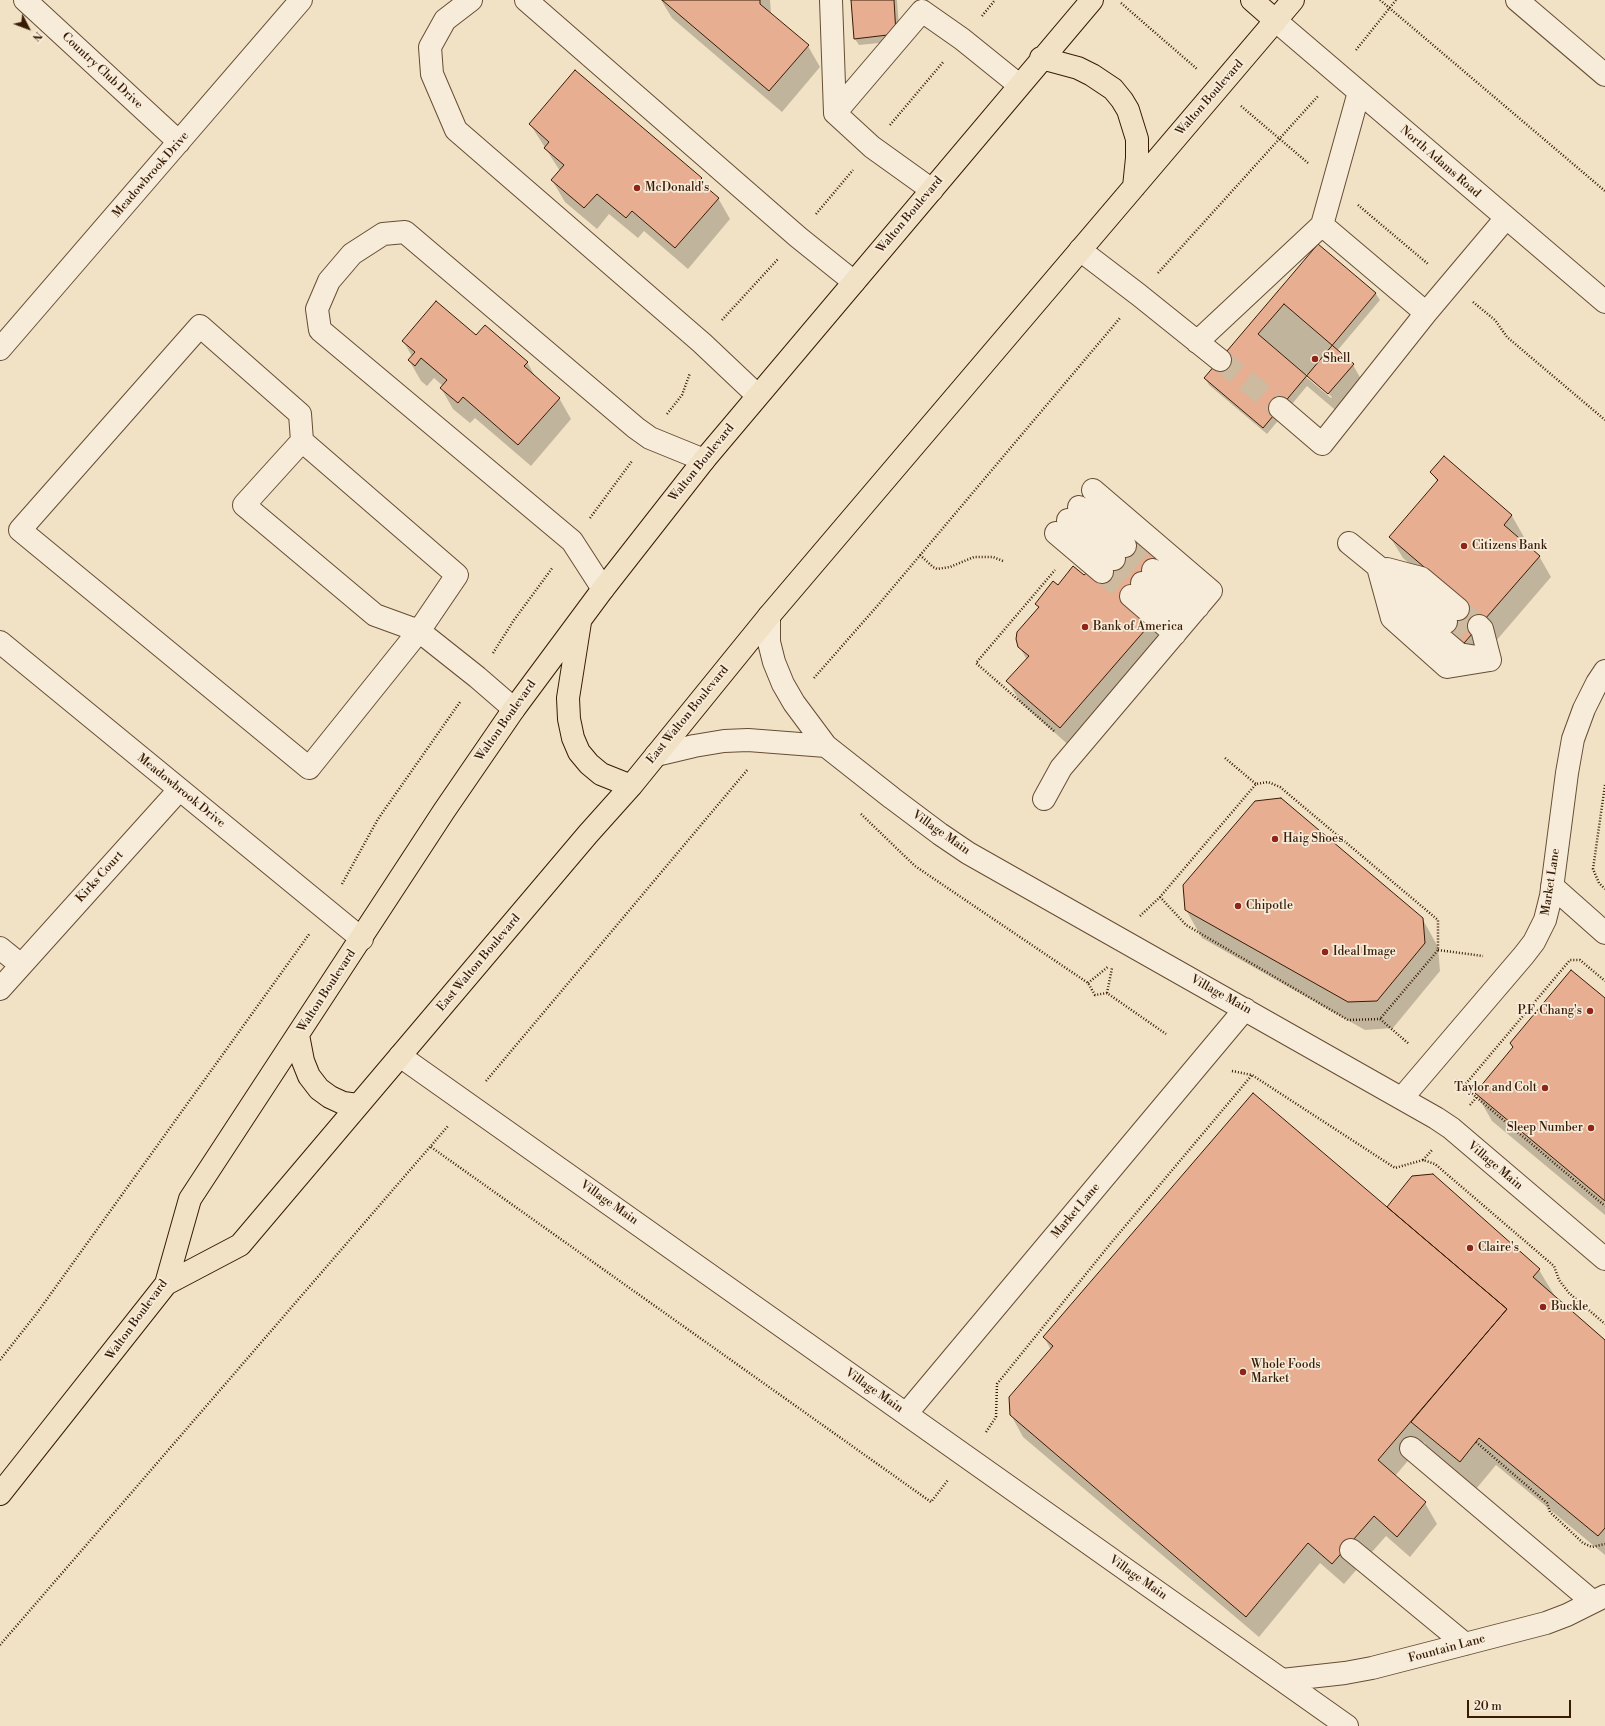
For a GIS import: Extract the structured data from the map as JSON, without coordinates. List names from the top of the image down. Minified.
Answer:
{"streets":{"main road":["Walton Boulevard","East Walton Boulevard"],"street":["Country Club Drive","North Adams Road","Meadowbrook Drive","Village Main","Kirks Court","Market Lane","Fountain Lane"]},"crossings":[["Country Club Drive","Meadowbrook Drive"],["Walton Boulevard","North Adams Road"],["Walton Boulevard","Meadowbrook Drive"],["Walton Boulevard","East Walton Boulevard"],["Walton Boulevard","Village Main"],["Meadowbrook Drive","Kirks Court"],["East Walton Boulevard","Village Main"],["Village Main","Market Lane"],["Village Main","Fountain Lane"]],"places":["McDonald's","Shell","Citizens Bank","Bank of America","Haig Shoes","Chipotle","Ideal Image","P.F. Chang's","Taylor and Colt","Sleep Number","Claire's","Buckle","Whole Foods Market"],"scale_bar":"20 m","north":"bottom right"}
